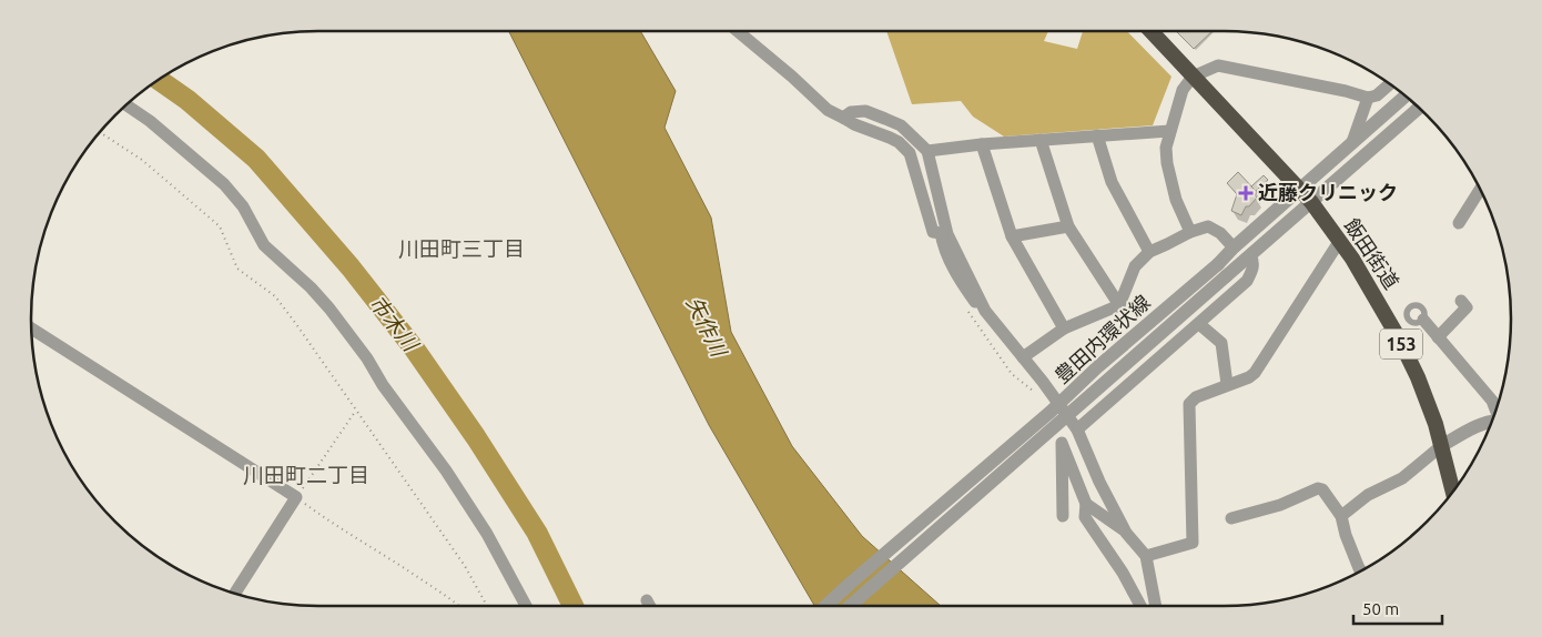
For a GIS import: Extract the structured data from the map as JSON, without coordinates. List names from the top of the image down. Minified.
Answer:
{"streets":{"highway":["飯田街道","153"],"street":["豊田内環状線"]},"crossings":[["飯田街道","豊田内環状線"]],"districts":["川田町三丁目","川田町二丁目"],"water":["市木川","矢作川"],"places":{"health":["近藤クリニック"]},"scale_bar":"50 m"}
